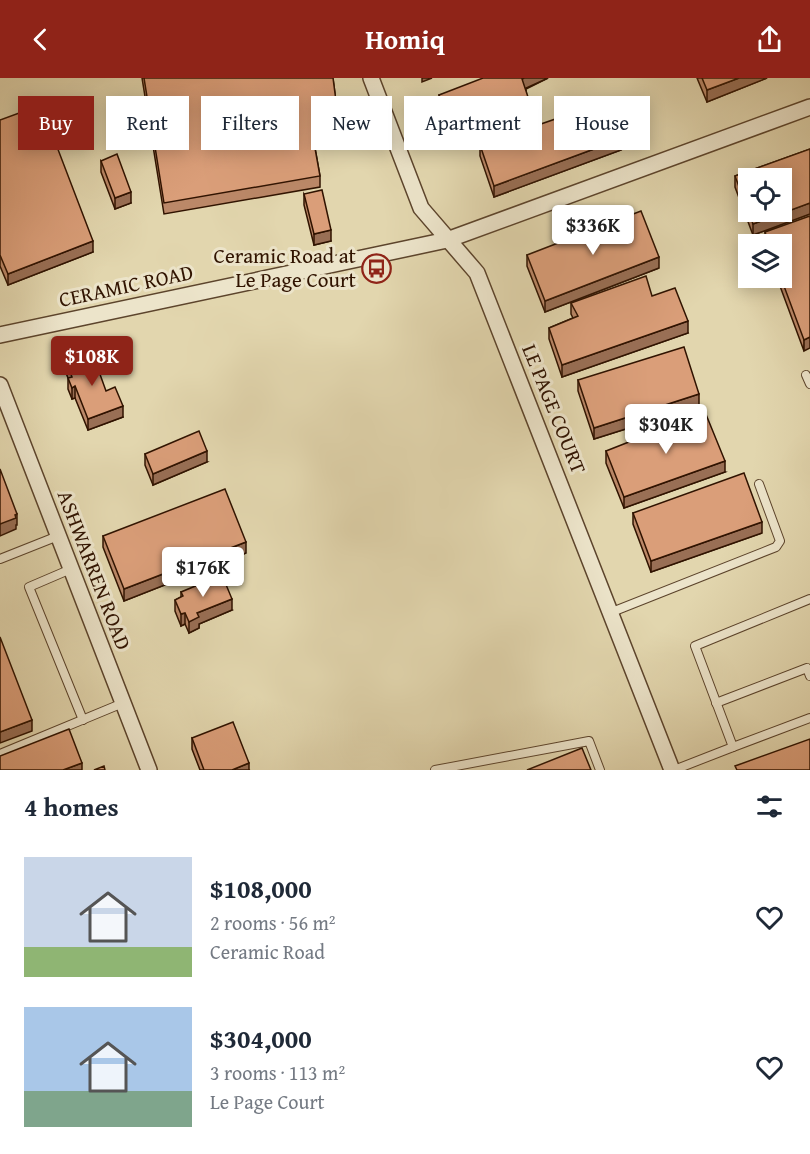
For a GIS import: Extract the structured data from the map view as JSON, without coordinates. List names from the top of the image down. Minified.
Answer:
{"streets":{"street":["CERAMIC ROAD","LE PAGE COURT","ASHWARREN ROAD"]},"crossings":[["CERAMIC ROAD","LE PAGE COURT"]],"places":{"bus stop":["Ceramic Road at Le Page Court"]},"page":{"header":"Homiq","chip":["Buy","Rent","Filters","New","Apartment","House"],"price":["$336K","$108K","$304K","$176K"],"heading":"4 homes","list":[{"name":"$108,000","note":"2 rooms · 56 m² · Ceramic Road"},{"name":"$304,000","note":"3 rooms · 113 m² · Le Page Court"}]}}
